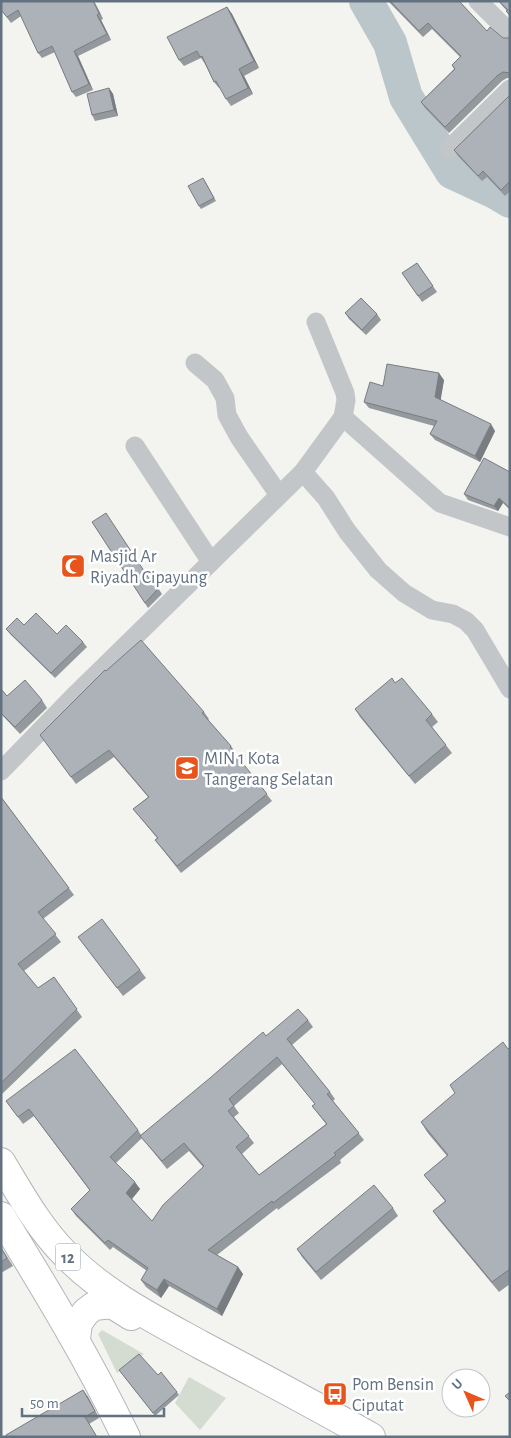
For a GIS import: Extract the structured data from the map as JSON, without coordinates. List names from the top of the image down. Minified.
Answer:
{"streets":{"highway":["12"]},"places":{"mosque":["Masjid Ar Riyadh Cipayung"],"school or university":["MIN 1 Kota Tangerang Selatan"],"bus stop":["Pom Bensin Ciputat"]},"scale_bar":"50 m","north":"top left"}
